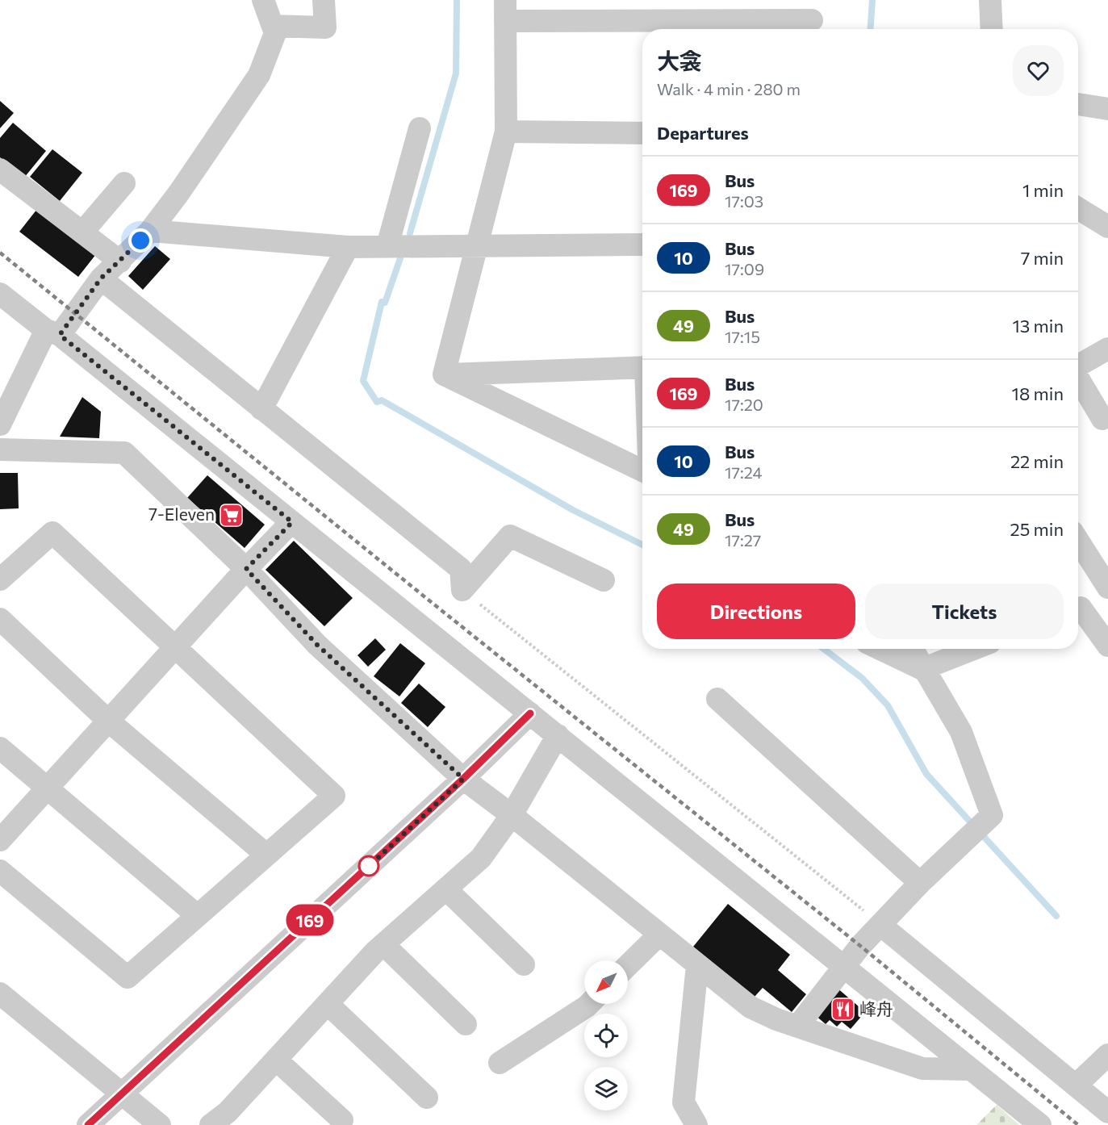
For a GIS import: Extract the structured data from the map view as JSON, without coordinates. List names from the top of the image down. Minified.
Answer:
{"places":{"supermarket":["7-Eleven"],"restaurant":["峰舟"]},"lines":["bus line 169"],"north":"bottom left","page":{"on_map":"169","heading":[["大衾","Walk · 4 min · 280 m"],"Departures"],"list":[{"mark":"169","name":"Bus","note":"17:03","value":"1 min"},{"mark":"10","name":"Bus","note":"17:09","value":"7 min"},{"mark":"49","name":"Bus","note":"17:15","value":"13 min"},{"mark":"169","name":"Bus","note":"17:20","value":"18 min"},{"mark":"10","name":"Bus","note":"17:24","value":"22 min"},{"mark":"49","name":"Bus","note":"17:27","value":"25 min"}],"buttons":["Directions","Tickets"]}}
